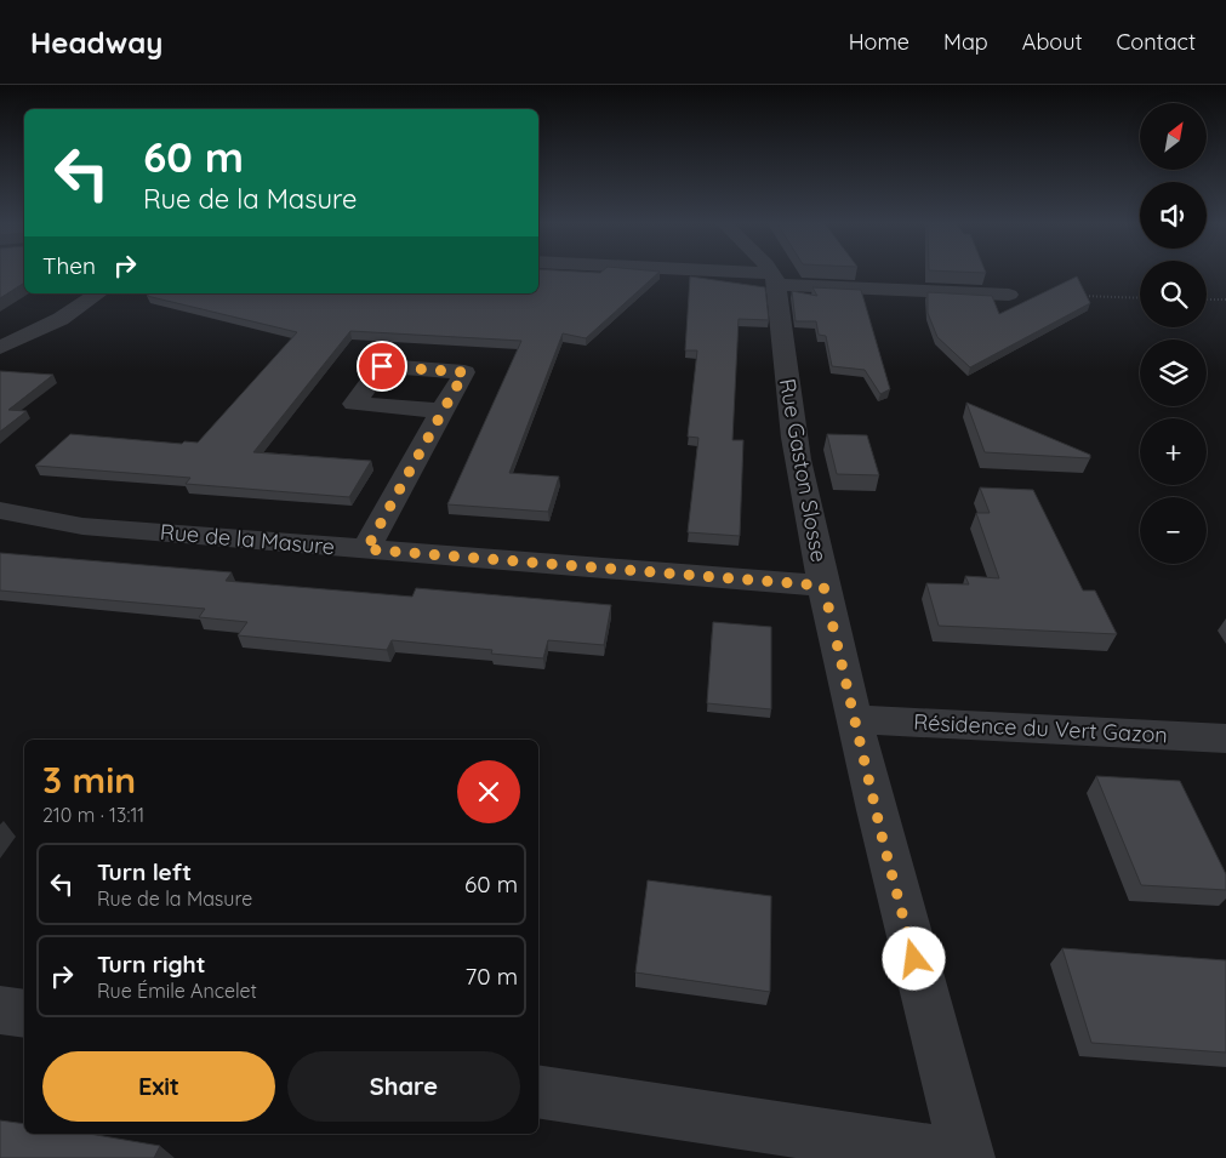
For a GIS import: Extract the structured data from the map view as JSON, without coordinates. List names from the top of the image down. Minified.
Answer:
{"streets":{"street":["Rue Gaston Slosse","Rue de la Masure","Résidence du Vert Gazon"]},"crossings":[["Rue Gaston Slosse","Rue de la Masure"],["Rue Gaston Slosse","Résidence du Vert Gazon"]],"north":"top right","page":{"header":"Headway","nav":["Home","Map","About","Contact"],"map_buttons":["+","−"],"turn":["60 m","Rue de la Masure"],"then":"Then","heading":["3 min","210 m · 13:11"],"list":[{"name":"Turn left","note":"Rue de la Masure","value":"60 m"},{"name":"Turn right","note":"Rue Émile Ancelet","value":"70 m"}],"buttons":["Exit","Share"]}}
